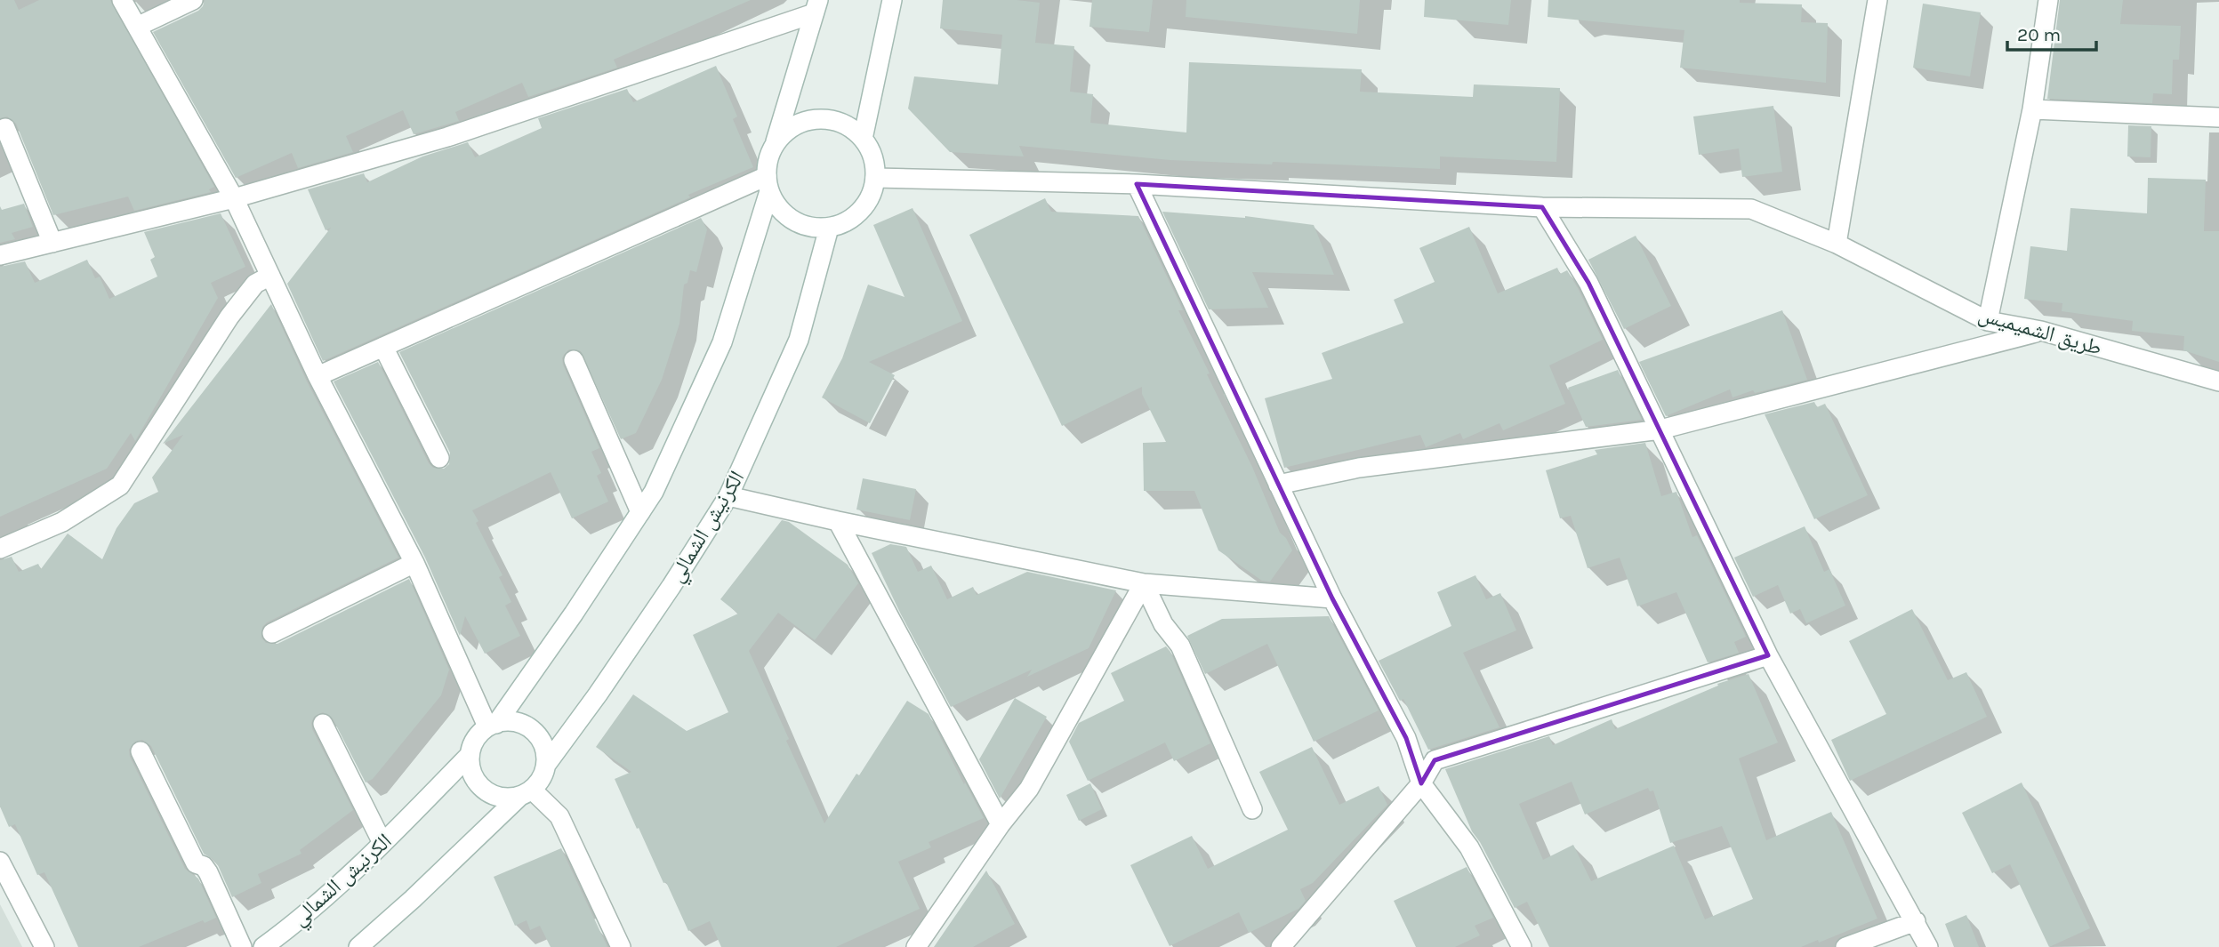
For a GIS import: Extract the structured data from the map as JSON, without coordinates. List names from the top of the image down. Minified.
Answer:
{"streets":{"street":["طريق الشميميس","الكرنيش الشمالي"]},"crossings":[["طريق الشميميس","الكرنيش الشمالي"]],"scale_bar":"20 m"}
